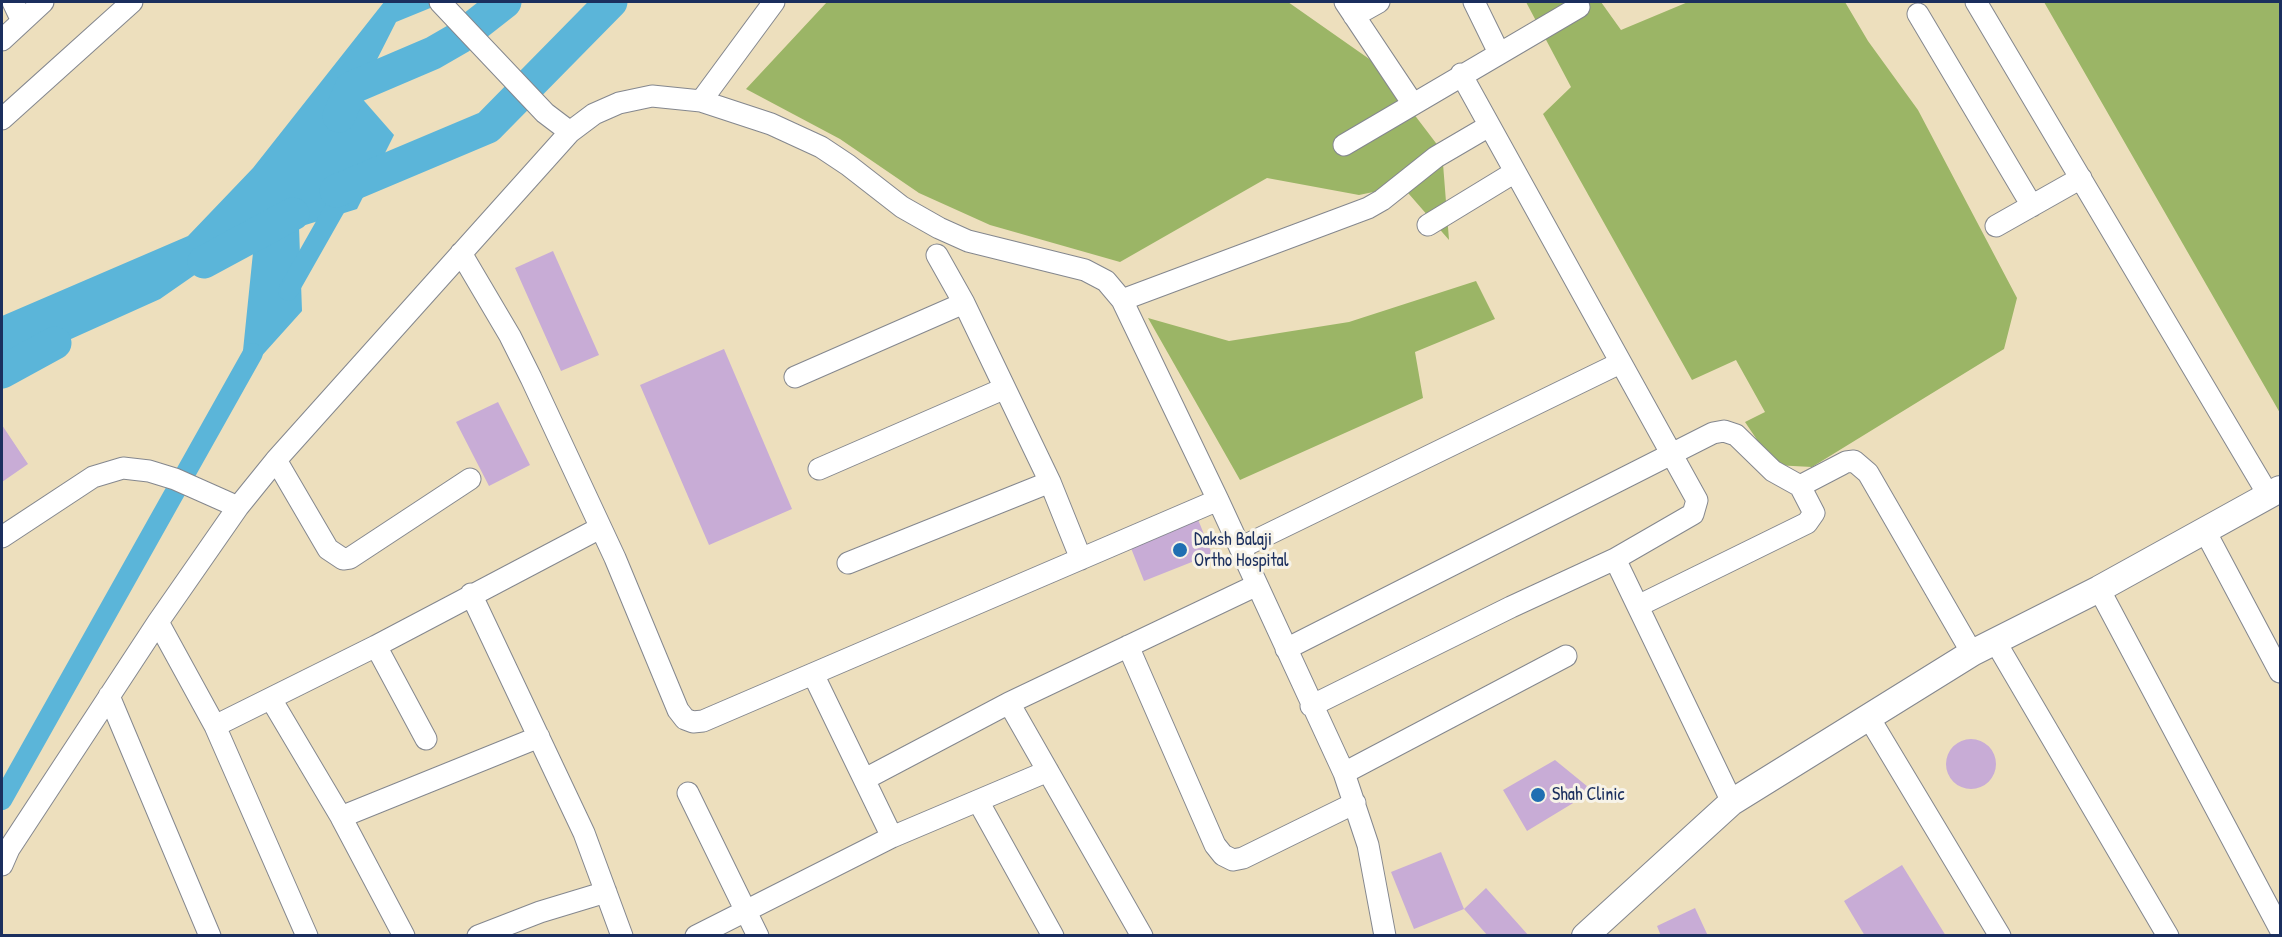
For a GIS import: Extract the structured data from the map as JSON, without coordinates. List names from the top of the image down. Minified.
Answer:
{"places":["Daksh Balaji Ortho Hospital","Shah Clinic"]}
